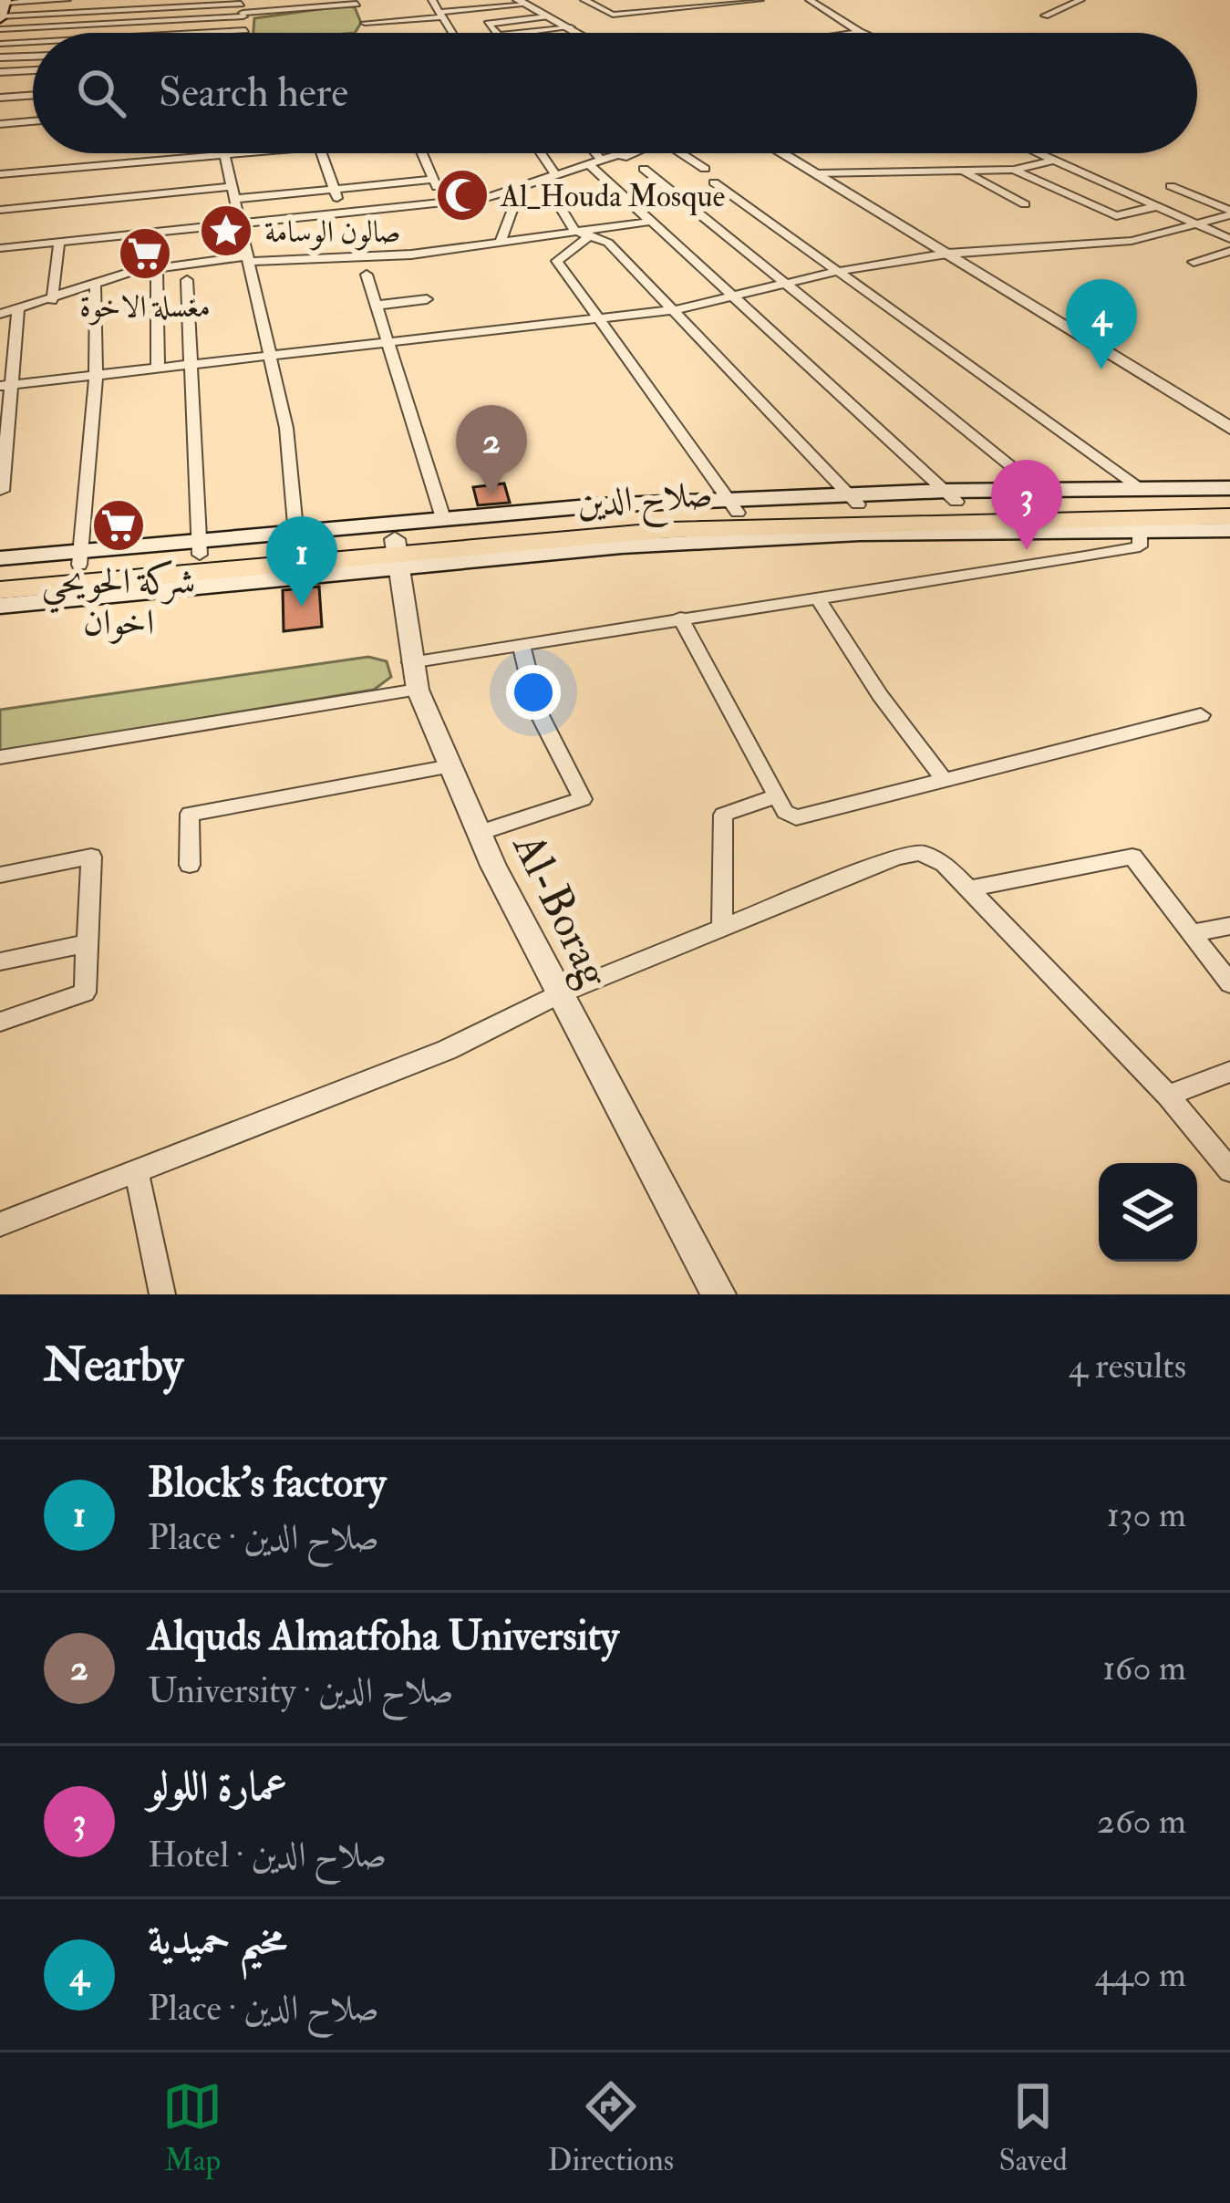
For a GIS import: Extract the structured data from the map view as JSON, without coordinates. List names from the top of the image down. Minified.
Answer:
{"streets":{"highway":["صلاح الدين"],"street":["Al-Borag"]},"crossings":[["صلاح الدين","Al-Borag"]],"places":{"mosque":["Al_Houda Mosque"],"place":["صالون الوسامة"],"supermarket":["مغسلة الاخوة","شركة الحويحي اخوان"]},"page":{"search":"Search here","pins":["4","2","3","1"],"heading":["Nearby","4 results"],"list":[{"mark":"1","name":"Block's factory","note":"Place · صلاح الدين","value":"130 m"},{"mark":"2","name":"Alquds Almatfoha University","note":"University · صلاح الدين","value":"160 m"},{"mark":"3","name":"عمارة اللولو","note":"Hotel · صلاح الدين","value":"260 m"},{"mark":"4","name":"مخيم حميدية","note":"Place · صلاح الدين","value":"440 m"}],"nav":["Map","Directions","Saved"]}}
